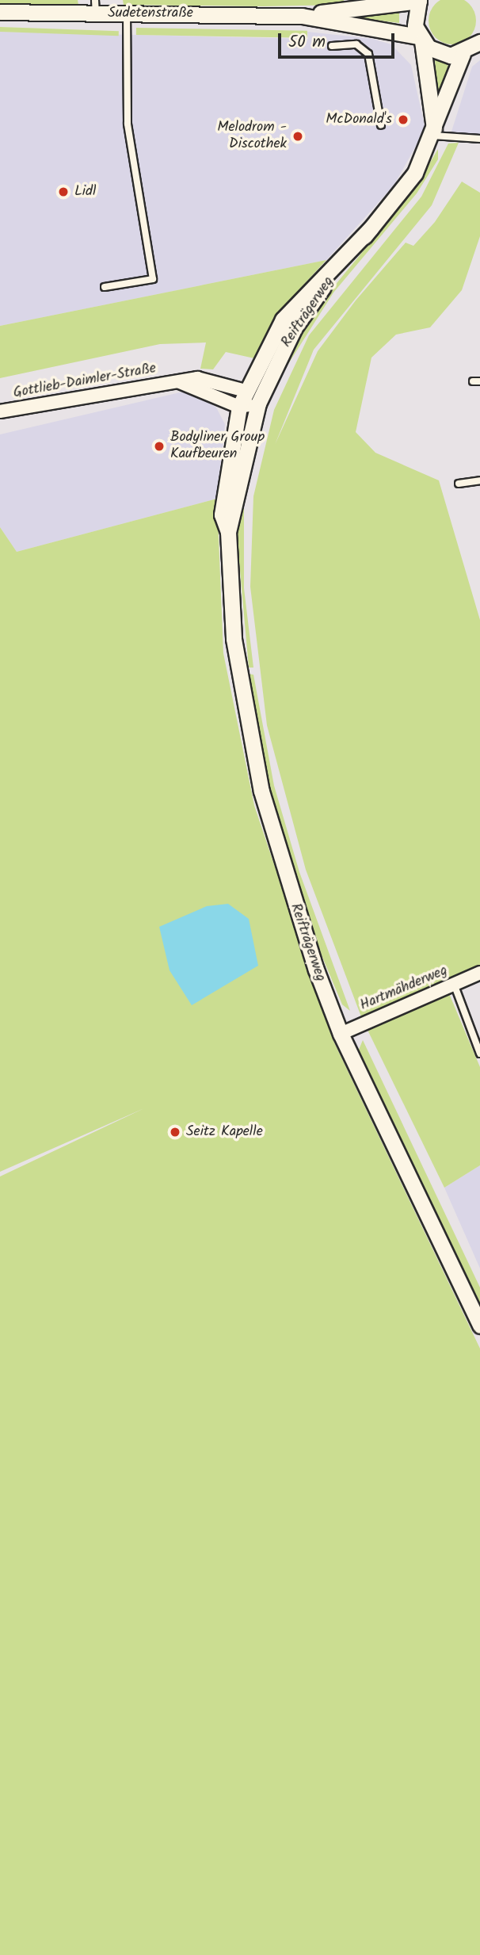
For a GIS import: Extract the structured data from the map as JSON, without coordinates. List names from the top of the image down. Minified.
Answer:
{"streets":{"street":["Sudetenstraße","Reifträgerweg","Gottlieb-Daimler-Straße","Hartmähderweg"]},"crossings":[["Sudetenstraße","Reifträgerweg"],["Reifträgerweg","Gottlieb-Daimler-Straße"],["Reifträgerweg","Hartmähderweg"]],"places":["McDonald's","Melodrom - Discothek","Lidl","Bodyliner Group Kaufbeuren","Seitz Kapelle"],"scale_bar":"50 m"}
